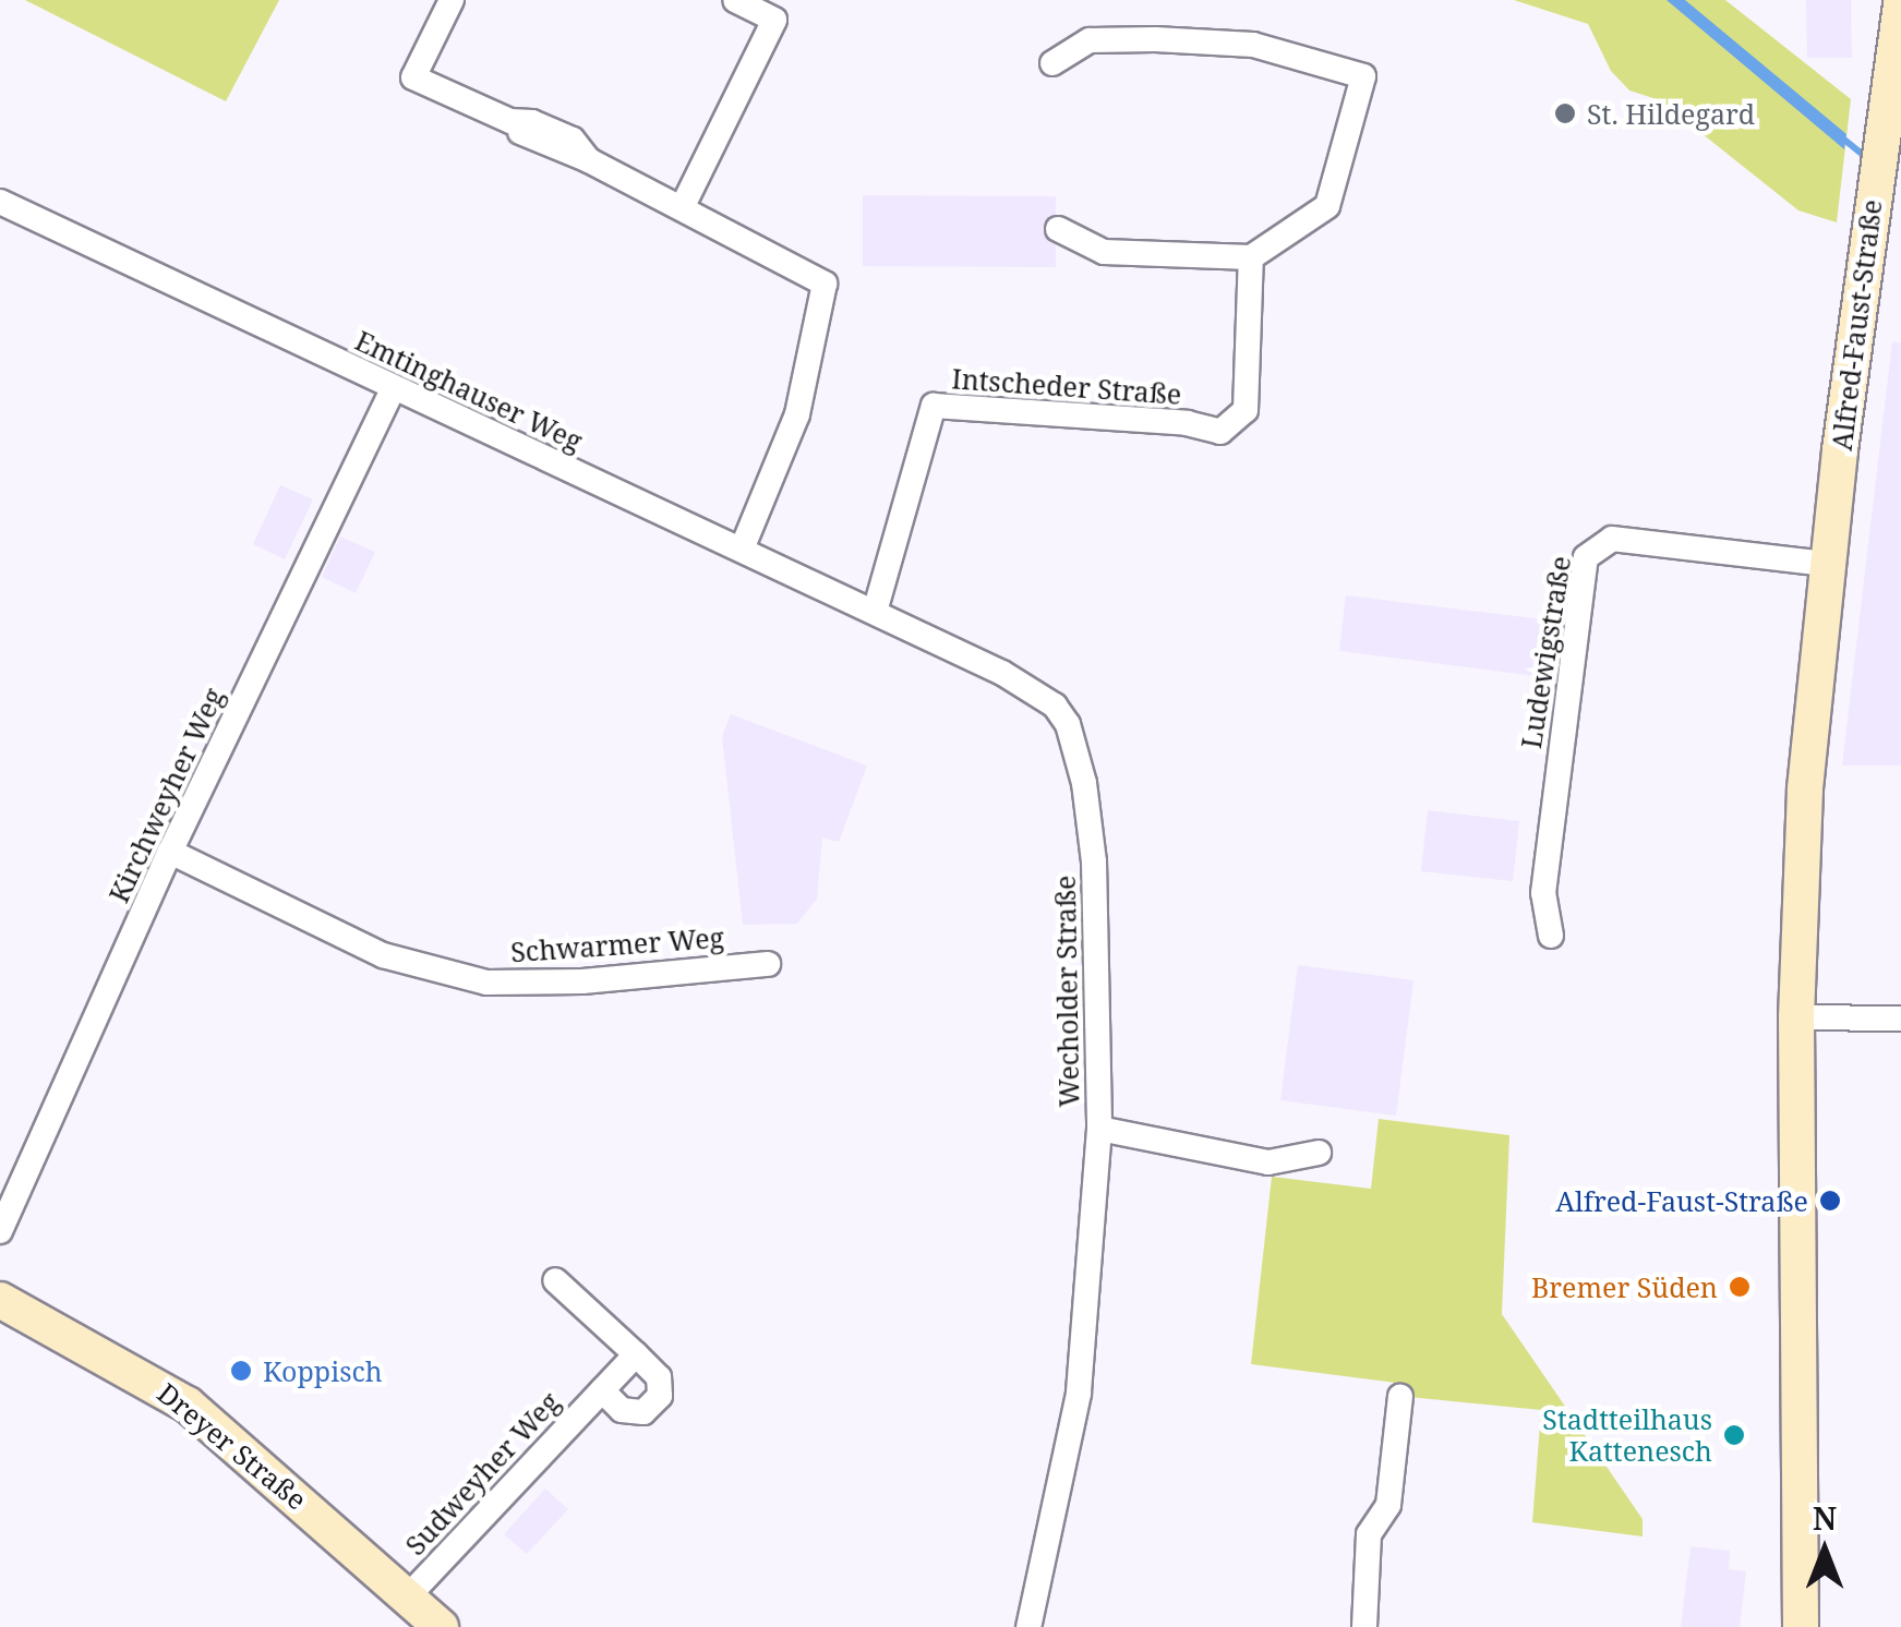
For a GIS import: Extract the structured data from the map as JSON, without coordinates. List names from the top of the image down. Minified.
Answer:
{"streets":{"street":["Alfred-Faust-Straße","Intscheder Straße","Emtinghauser Weg","Ludewigstraße","Kirchweyher Weg","Schwarmer Weg","Wecholder Straße","Dreyer Straße","Sudweyher Weg"]},"crossings":[["Alfred-Faust-Straße","Ludewigstraße"],["Intscheder Straße","Wecholder Straße"],["Emtinghauser Weg","Kirchweyher Weg"],["Emtinghauser Weg","Wecholder Straße"],["Kirchweyher Weg","Schwarmer Weg"],["Dreyer Straße","Sudweyher Weg"]],"places":["St. Hildegard","Alfred-Faust-Straße","Bremer Süden","Koppisch","Stadtteilhaus Kattenesch"],"north":"top"}
